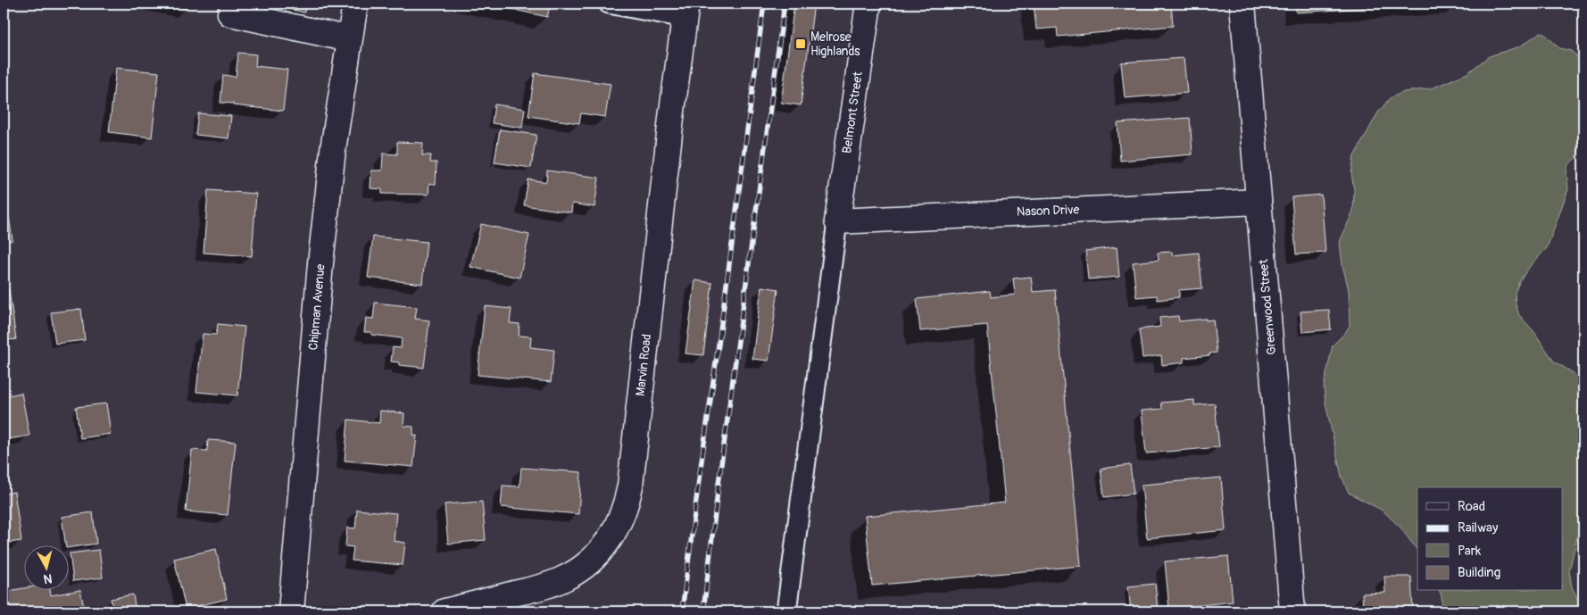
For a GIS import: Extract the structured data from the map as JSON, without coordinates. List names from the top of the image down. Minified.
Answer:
{"streets":{"street":["Belmont Street","Nason Drive","Chipman Avenue","Greenwood Street","Marvin Road"]},"crossings":[["Belmont Street","Nason Drive"],["Nason Drive","Greenwood Street"]],"places":{"transit":["Melrose Highlands"]},"legend":["Road","Railway","Park","Building"],"north":"bottom"}
